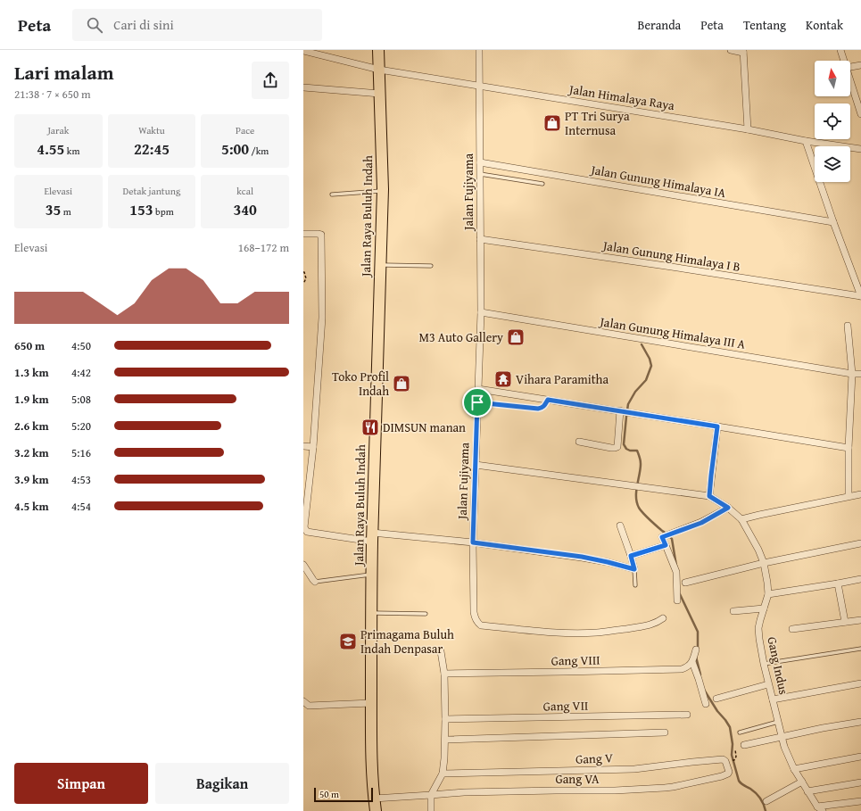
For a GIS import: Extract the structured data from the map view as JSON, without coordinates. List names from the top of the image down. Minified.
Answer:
{"streets":{"highway":["Jalan Raya Buluh Indah"],"street":["Jalan Himalaya Raya","Jalan Gunung Himalaya IA","Jalan Fujiyama","Jalan Gunung Himalaya I B","Jalan Gunung Himalaya III A","Gang VIII","Gang Indus","Gang VII","Gang V","Gang VA"]},"crossings":[["Jalan Himalaya Raya","Jalan Fujiyama"],["Jalan Himalaya Raya","Jalan Raya Buluh Indah"],["Jalan Gunung Himalaya IA","Jalan Fujiyama"],["Jalan Fujiyama","Jalan Gunung Himalaya I B"],["Jalan Fujiyama","Jalan Gunung Himalaya III A"],["Jalan Raya Buluh Indah","Gang VA"],["Gang V","Gang VA"]],"places":{"shop":["PT Tri Surya Internusa","M3 Auto Gallery","Toko Profil Indah"],"temple":["Vihara Paramitha"],"restaurant":["DIMSUN manan"],"school or university":["Primagama Buluh Indah Denpasar"]},"scale_bar":"50 m","north":"top","page":{"header":"Peta","search":"Cari di sini","nav":["Beranda","Peta","Tentang","Kontak"],"heading":["Lari malam","21:38 · 7 × 650 m"],"stats":[["Jarak","4.55 km"],["Waktu","22:45"],["Pace","5:00 /km"],["Elevasi","35 m"],["Detak jantung","153 bpm"],["kcal","340"]],"chart":["Elevasi","168–172 m"],"list":[{"name":"650 m","note":"4:50"},{"name":"1.3 km","note":"4:42"},{"name":"1.9 km","note":"5:08"},{"name":"2.6 km","note":"5:20"},{"name":"3.2 km","note":"5:16"},{"name":"3.9 km","note":"4:53"},{"name":"4.5 km","note":"4:54"}],"buttons":["Simpan","Bagikan"],"scale":"50 m"}}
